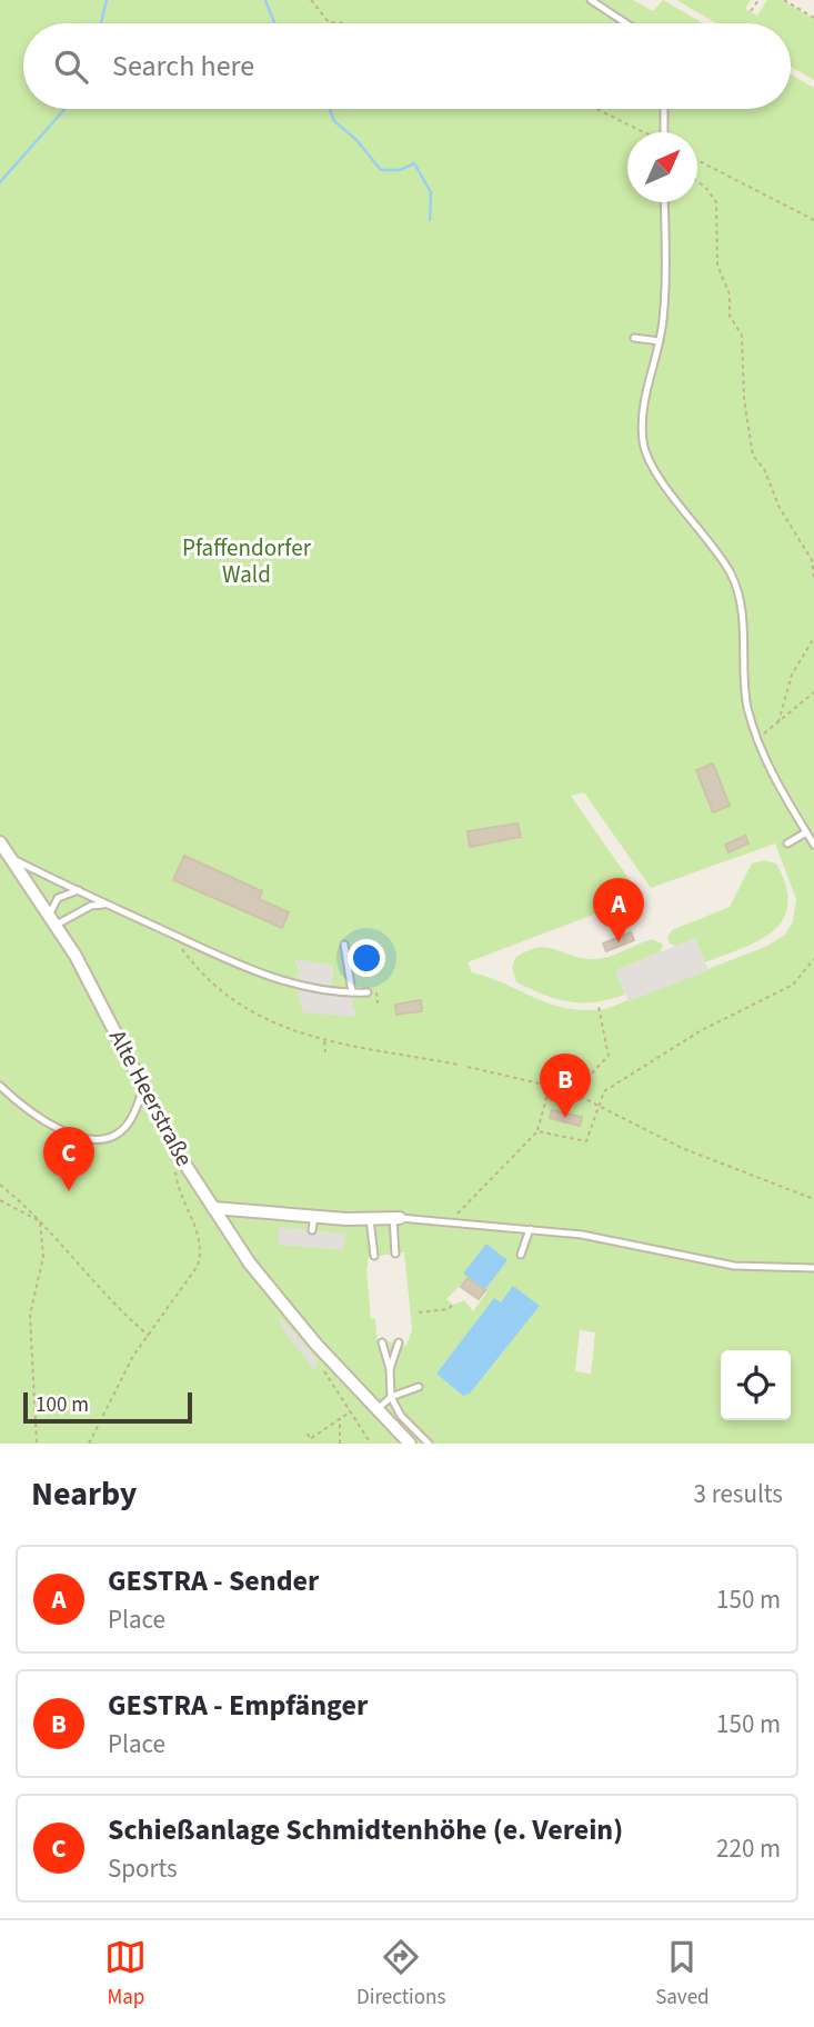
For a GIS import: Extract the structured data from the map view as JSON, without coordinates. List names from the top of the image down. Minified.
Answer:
{"streets":{"street":["Alte Heerstraße"]},"parks":["Pfaffendorfer Wald"],"scale_bar":"100 m","north":"top right","page":{"search":"Search here","pins":["A","B","C"],"scale":"100 m","heading":["Nearby","3 results"],"list":[{"mark":"A","name":"GESTRA - Sender","note":"Place","value":"150 m"},{"mark":"B","name":"GESTRA - Empfänger","note":"Place","value":"150 m"},{"mark":"C","name":"Schießanlage Schmidtenhöhe (e. Verein)","note":"Sports","value":"220 m"}],"nav":["Map","Directions","Saved"]}}
